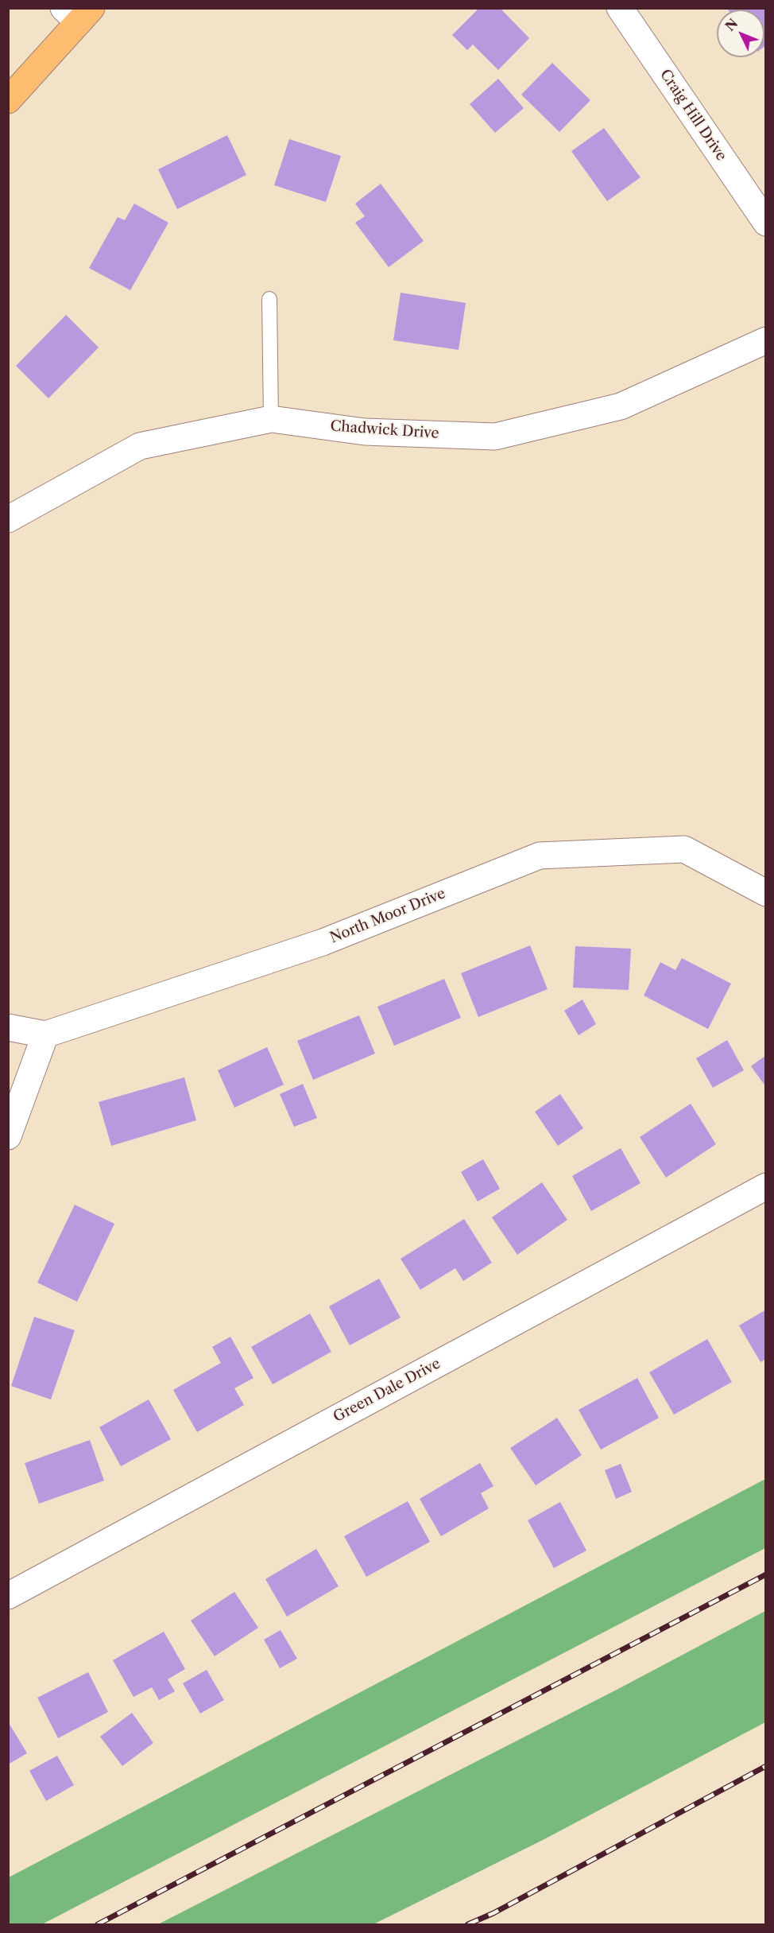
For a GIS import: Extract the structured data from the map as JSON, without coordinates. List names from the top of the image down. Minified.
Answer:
{"streets":{"street":["Craig Hill Drive","Chadwick Drive","North Moor Drive","Green Dale Drive"]},"north":"top left"}
